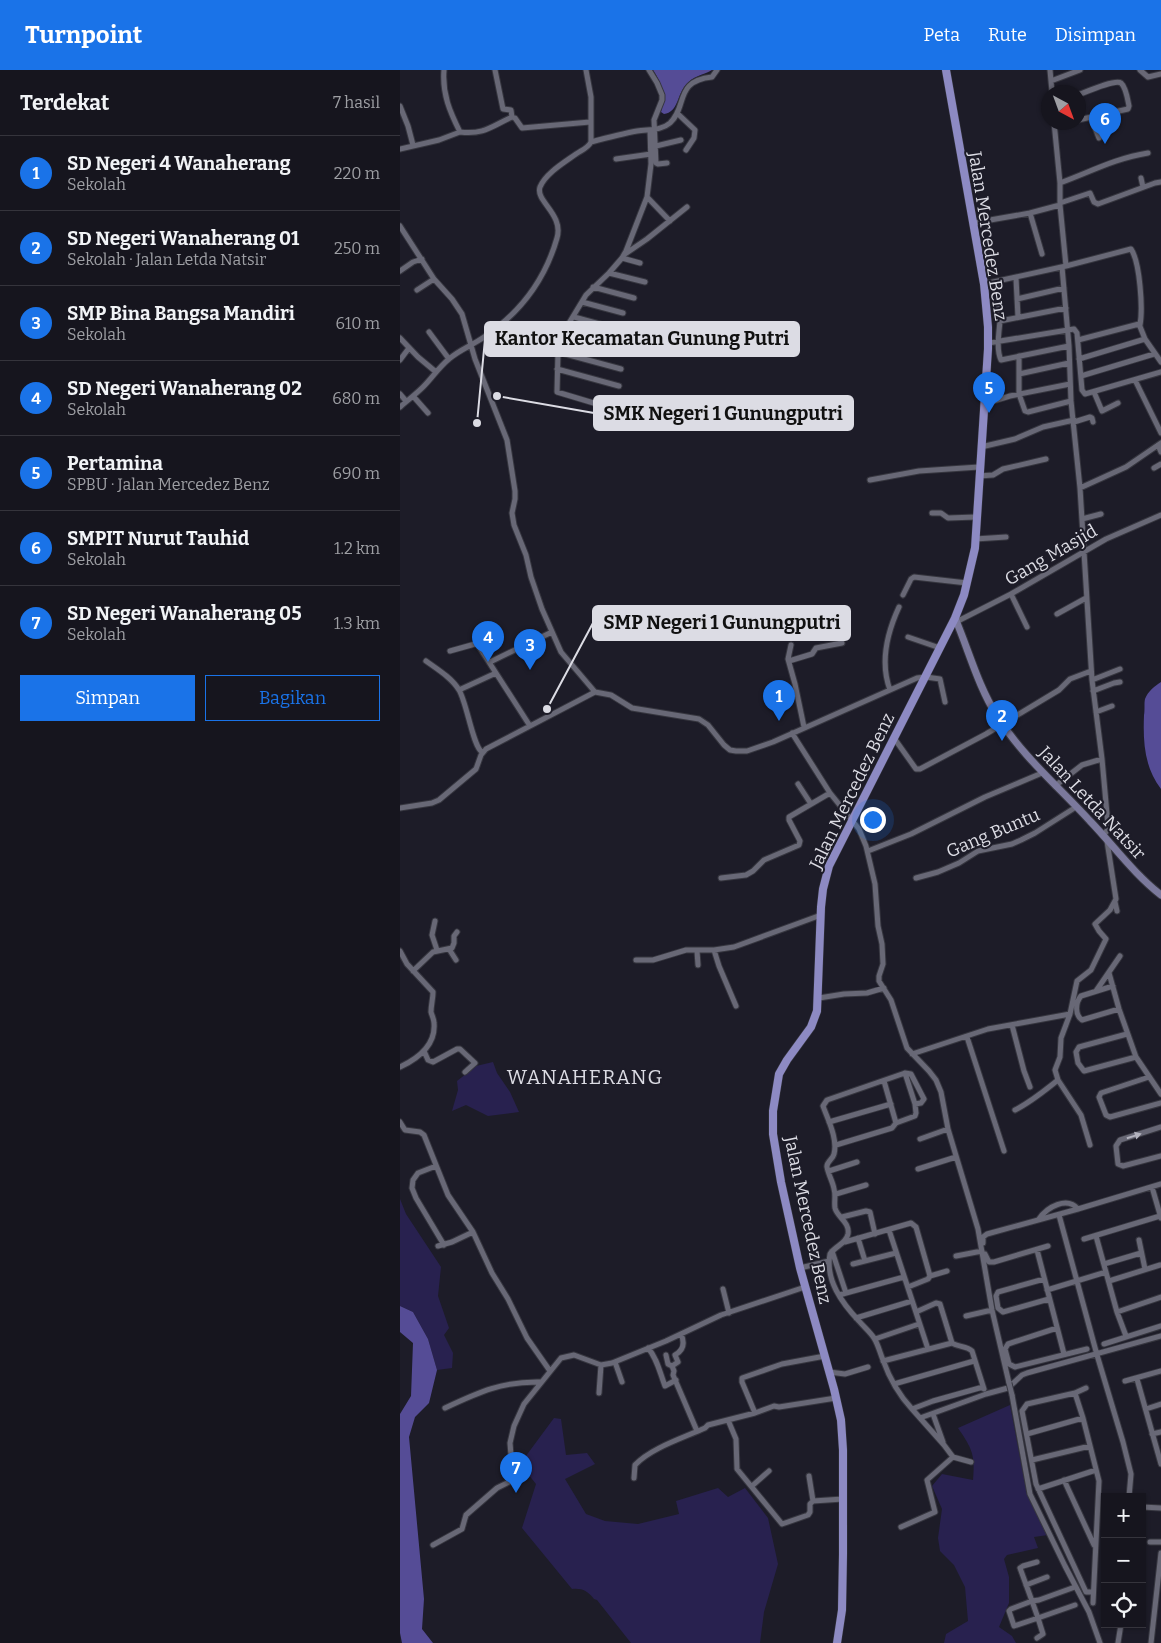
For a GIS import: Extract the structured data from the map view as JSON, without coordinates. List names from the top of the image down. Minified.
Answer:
{"streets":{"main road":["Jalan Mercedez Benz"],"street":["Gang Masjid","Jalan Letda Natsir","Gang Buntu"]},"crossings":[["Jalan Mercedez Benz","Gang Masjid"],["Jalan Mercedez Benz","Jalan Letda Natsir"],["Gang Masjid","Jalan Letda Natsir"],["Jalan Letda Natsir","Gang Buntu"]],"districts":["WANAHERANG"],"places":["SMK Negeri 1 Gunungputri","Kantor Kecamatan Gunung Putri","SMP Negeri 1 Gunungputri"],"north":"bottom right","page":{"header":"Turnpoint","nav":["Peta","Rute","Disimpan"],"heading":["Terdekat","7 hasil"],"pins":["6","5","4","3","1","2","7"],"list":[{"mark":"1","name":"SD Negeri 4 Wanaherang","note":"Sekolah","value":"220 m"},{"mark":"2","name":"SD Negeri Wanaherang 01","note":"Sekolah · Jalan Letda Natsir","value":"250 m"},{"mark":"3","name":"SMP Bina Bangsa Mandiri","note":"Sekolah","value":"610 m"},{"mark":"4","name":"SD Negeri Wanaherang 02","note":"Sekolah","value":"680 m"},{"mark":"5","name":"Pertamina","note":"SPBU · Jalan Mercedez Benz","value":"690 m"},{"mark":"6","name":"SMPIT Nurut Tauhid","note":"Sekolah","value":"1.2 km"},{"mark":"7","name":"SD Negeri Wanaherang 05","note":"Sekolah","value":"1.3 km"}],"buttons":["Simpan","Bagikan"],"map_buttons":["+","−"]}}
